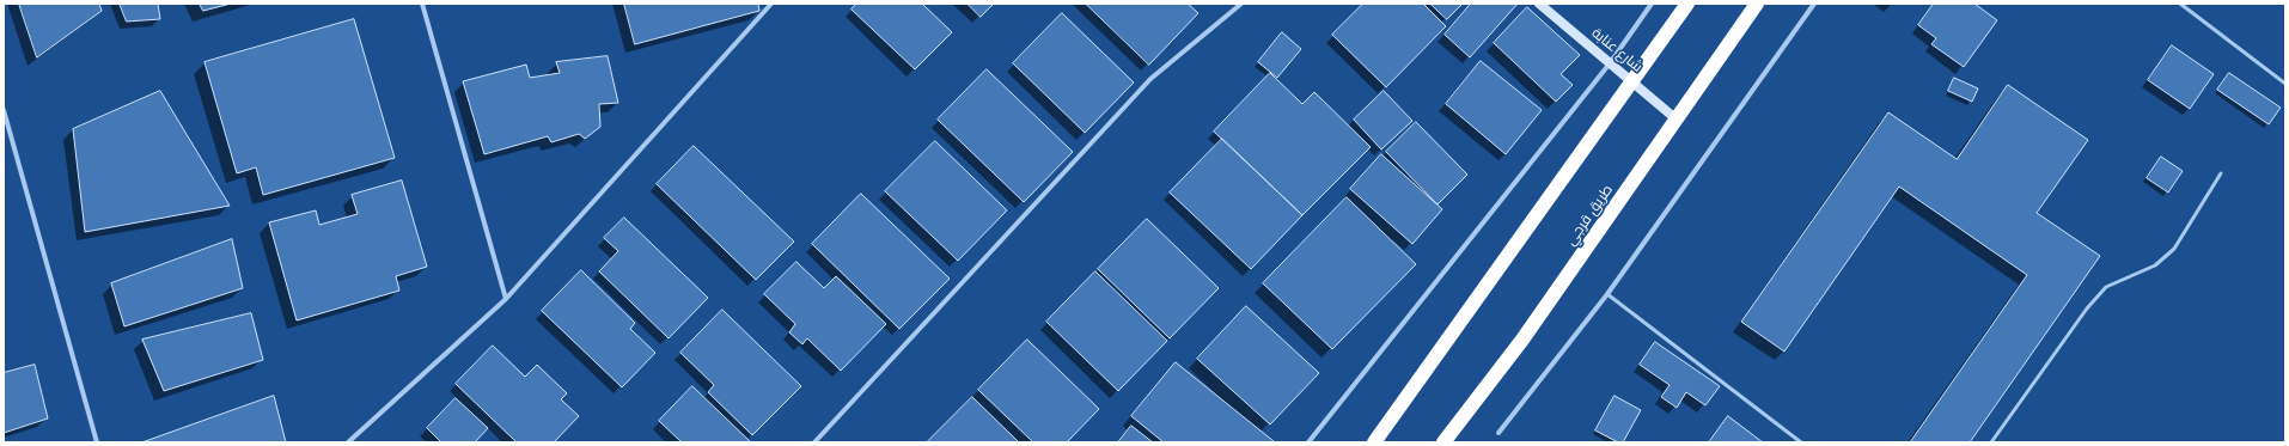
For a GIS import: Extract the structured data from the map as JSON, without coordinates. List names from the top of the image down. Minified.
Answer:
{"streets":{"highway":["طريق قرجي"],"street":["شارع عنابة"]},"crossings":[["شارع عنابة","طريق قرجي"]]}
